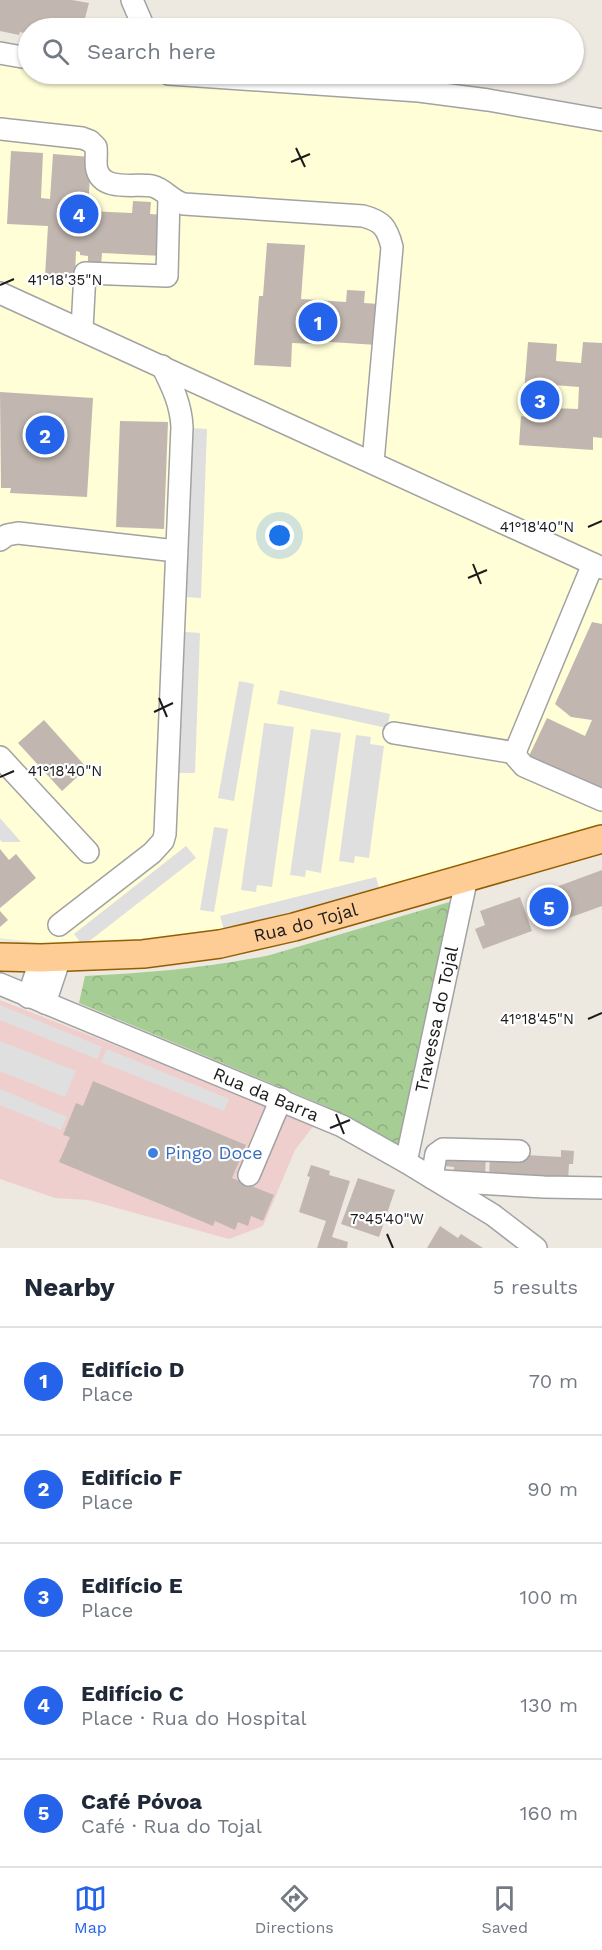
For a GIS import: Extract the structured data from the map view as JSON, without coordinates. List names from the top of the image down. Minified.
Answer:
{"streets":{"main road":["Rua do Tojal"],"street":["Travessa do Tojal","Rua da Barra"]},"crossings":[["Rua do Tojal","Travessa do Tojal"],["Travessa do Tojal","Rua da Barra"]],"places":["Pingo Doce"],"page":{"search":"Search here","pins":["4","1","3","2","5"],"heading":["Nearby","5 results"],"list":[{"mark":"1","name":"Edifício D","note":"Place","value":"70 m"},{"mark":"2","name":"Edifício F","note":"Place","value":"90 m"},{"mark":"3","name":"Edifício E","note":"Place","value":"100 m"},{"mark":"4","name":"Edifício C","note":"Place · Rua do Hospital","value":"130 m"},{"mark":"5","name":"Café Póvoa","note":"Café · Rua do Tojal","value":"160 m"}],"nav":["Map","Directions","Saved"]},"coordinates":["41°18'35\"N","41°18'40\"N","41°18'45\"N","7°45'40\"W"]}
